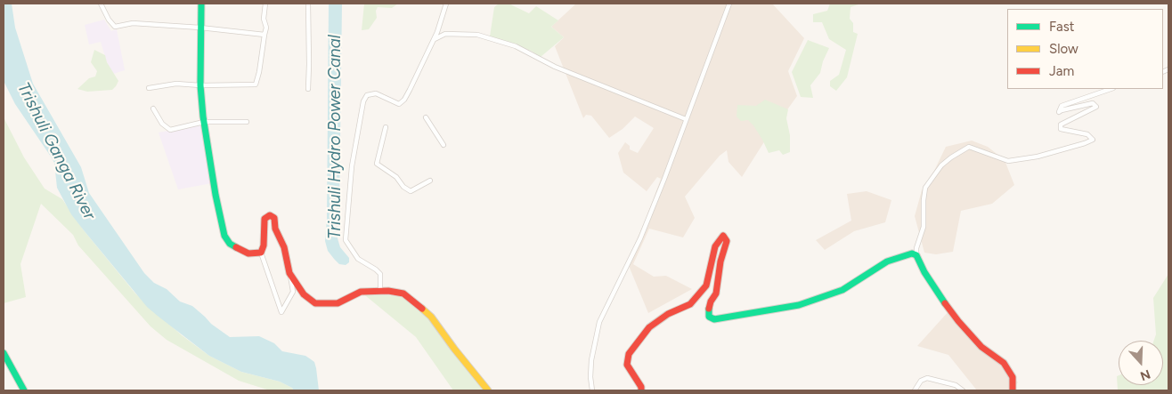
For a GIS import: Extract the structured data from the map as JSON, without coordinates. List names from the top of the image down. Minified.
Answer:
{"water":["Trishuli Hydro Power Canal","Trishuli Ganga River"],"legend":["Fast","Slow","Jam"],"north":"bottom"}
